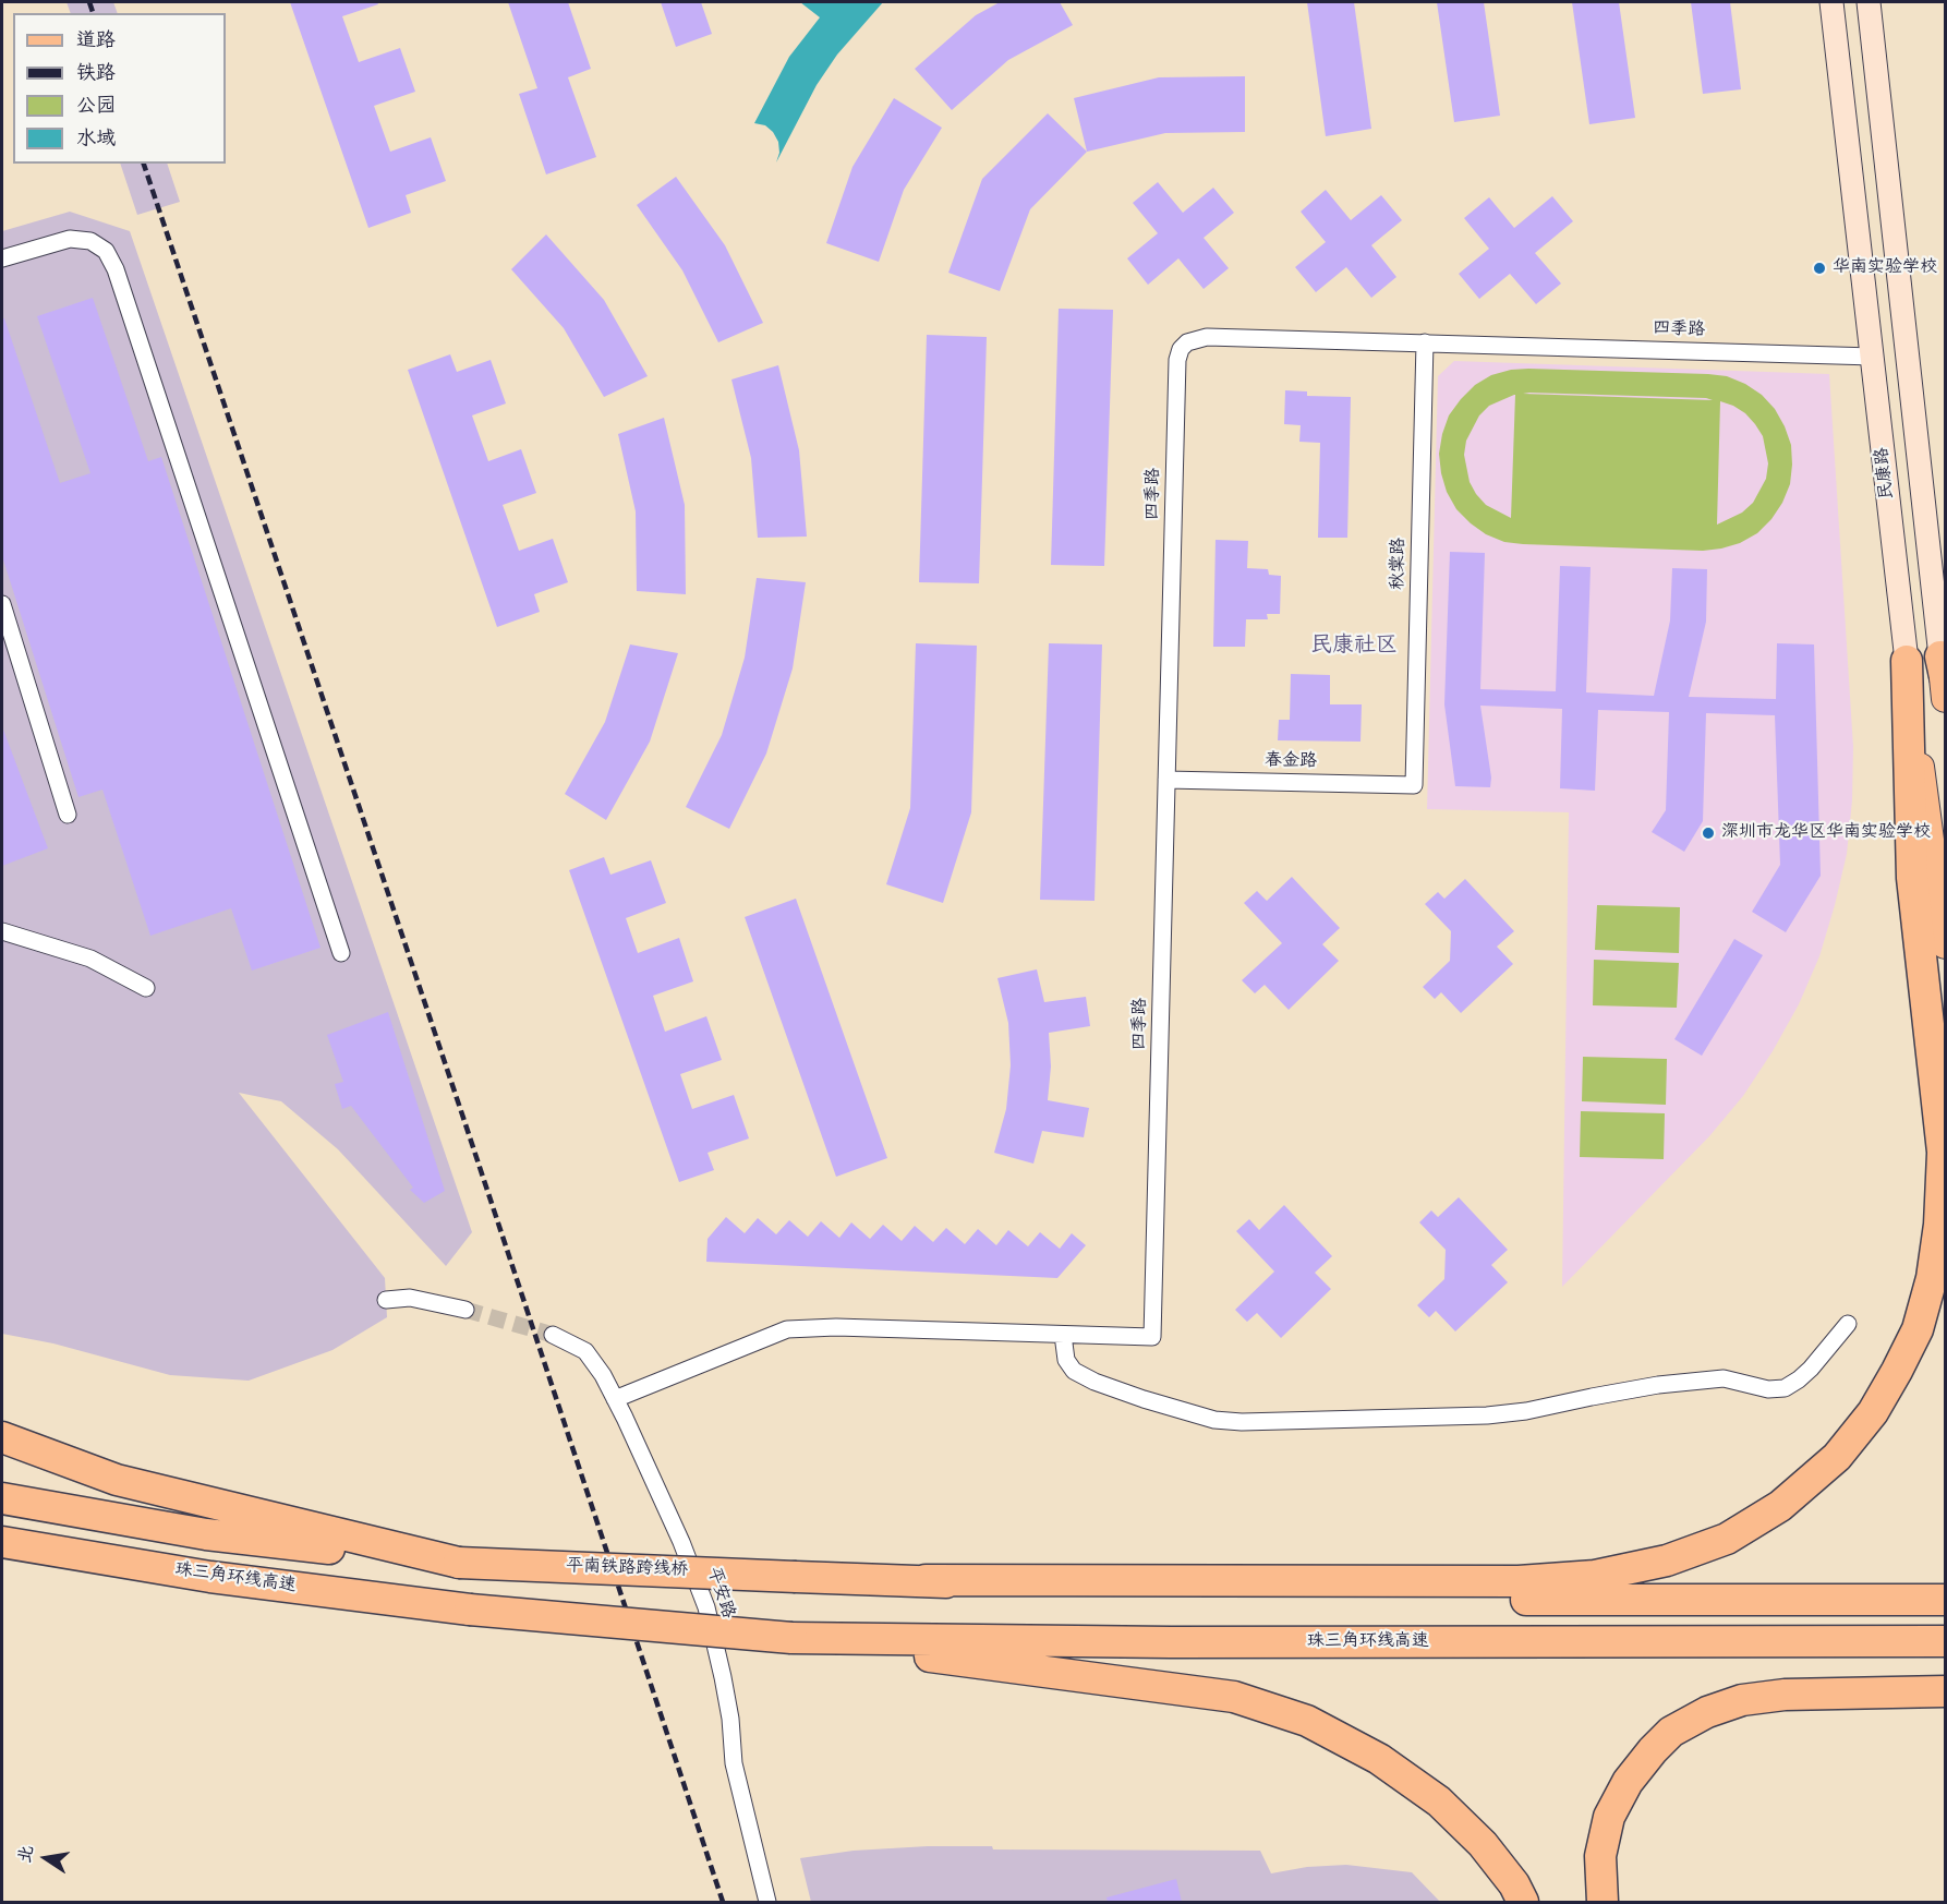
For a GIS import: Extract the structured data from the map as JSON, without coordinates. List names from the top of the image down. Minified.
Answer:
{"streets":{"highway":["平南铁路跨线桥","珠三角环线高速"],"main road":["民康路"],"street":["四季路","秋棠路","春金路","平安路"]},"crossings":[["四季路","民康路"],["四季路","秋棠路"],["四季路","春金路"],["秋棠路","春金路"]],"districts":["民康社区"],"places":["华南实验学校","深圳市龙华区华南实验学校"],"legend":["道路","铁路","公园","水域"],"north":"left"}
